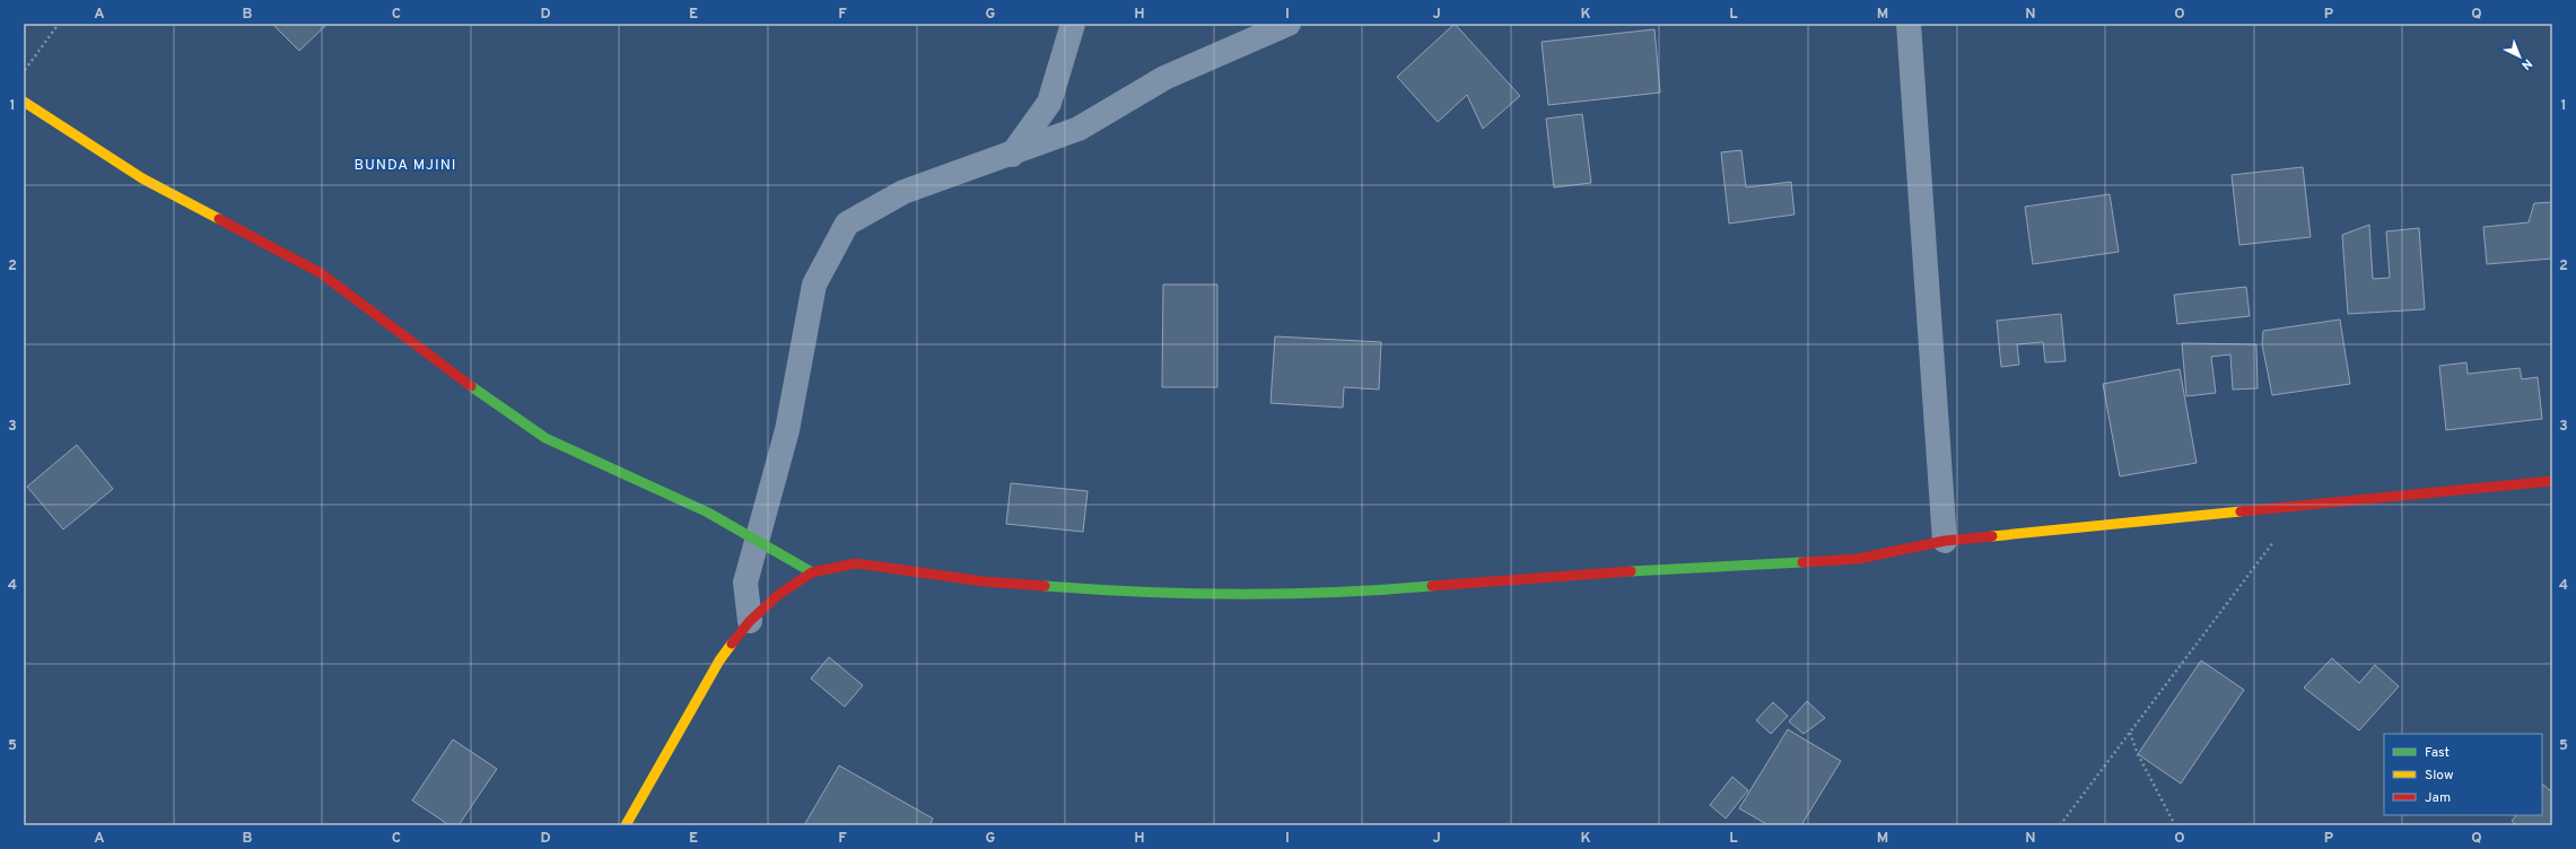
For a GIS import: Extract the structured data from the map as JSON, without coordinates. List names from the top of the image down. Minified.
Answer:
{"districts":["BUNDA MJINI"],"legend":["Fast","Slow","Jam"],"north":"bottom right","grid":{"columns":["A","B","C","D","E","F","G","H","I","J","K","L","M","N","O","P","Q"],"rows":["1","2","3","4","5"]}}
